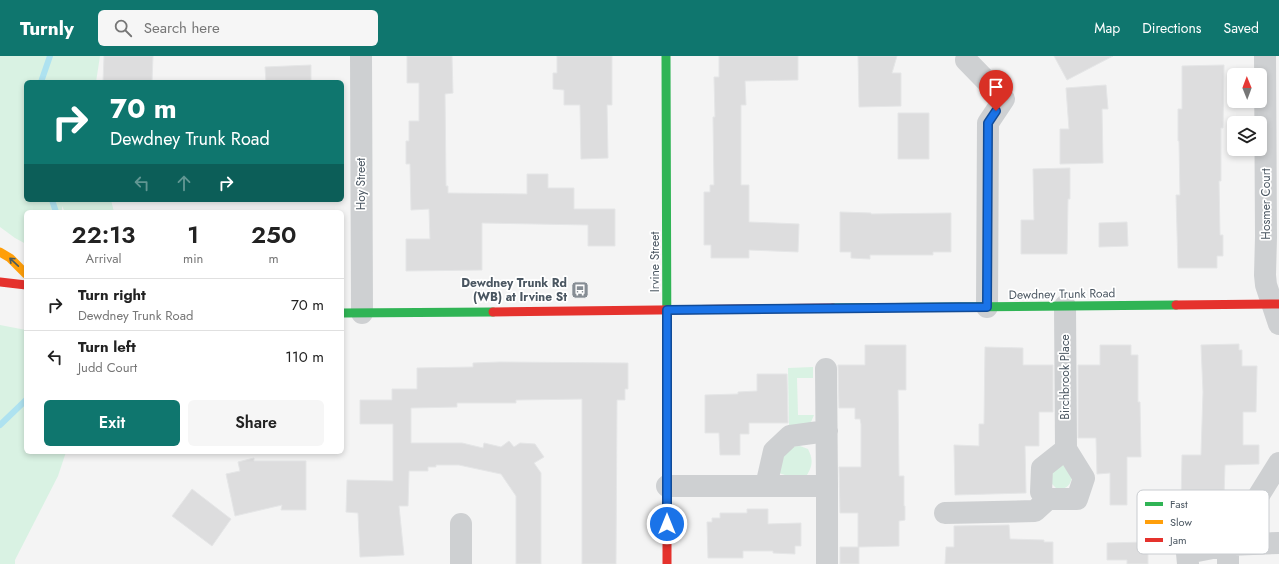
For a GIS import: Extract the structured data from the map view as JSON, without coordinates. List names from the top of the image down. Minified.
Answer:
{"streets":{"main road":["Irvine Street","Dewdney Trunk Road"],"street":["Hoy Street","Hosmer Court","Birchbrook Place"]},"crossings":[["Hoy Street","Dewdney Trunk Road"],["Hosmer Court","Dewdney Trunk Road"],["Irvine Street","Dewdney Trunk Road"],["Dewdney Trunk Road","Birchbrook Place"]],"places":{"bus stop":["Dewdney Trunk Rd (WB) at Irvine St"]},"legend":["Fast","Slow","Jam"],"north":"top","page":{"header":"Turnly","search":"Search here","nav":["Map","Directions","Saved"],"turn":["70 m","Dewdney Trunk Road"],"eta":["22:13","Arrival","1","min","250","m"],"list":[{"name":"Turn right","note":"Dewdney Trunk Road","value":"70 m"},{"name":"Turn left","note":"Judd Court","value":"110 m"}],"buttons":["Exit","Share"]}}
